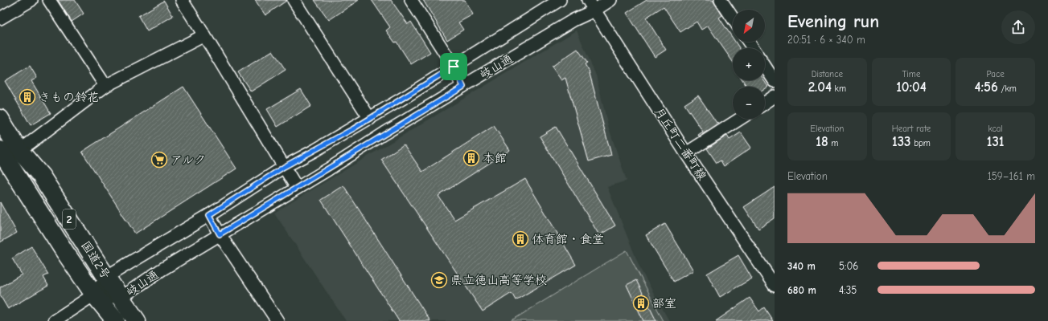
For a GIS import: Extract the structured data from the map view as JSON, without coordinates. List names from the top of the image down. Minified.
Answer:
{"streets":{"highway":["2","国道2号"],"street":["岐山通","月丘町二番町線"]},"crossings":[["岐山通","月丘町二番町線"],["岐山通","国道2号"]],"places":{"building":["きもの鈴花","本館","体育館・食堂","部室"],"supermarket":["アルク"],"school or university":["県立徳山高等学校"]},"north":"bottom left","page":{"heading":["Evening run","20:51 · 6 × 340 m"],"map_buttons":["+","−"],"stats":[["Distance","2.04 km"],["Time","10:04"],["Pace","4:56 /km"],["Elevation","18 m"],["Heart rate","133 bpm"],["kcal","131"]],"chart":["Elevation","159–161 m"],"list":[{"name":"340 m","note":"5:06"},{"name":"680 m","note":"4:35"}]}}
